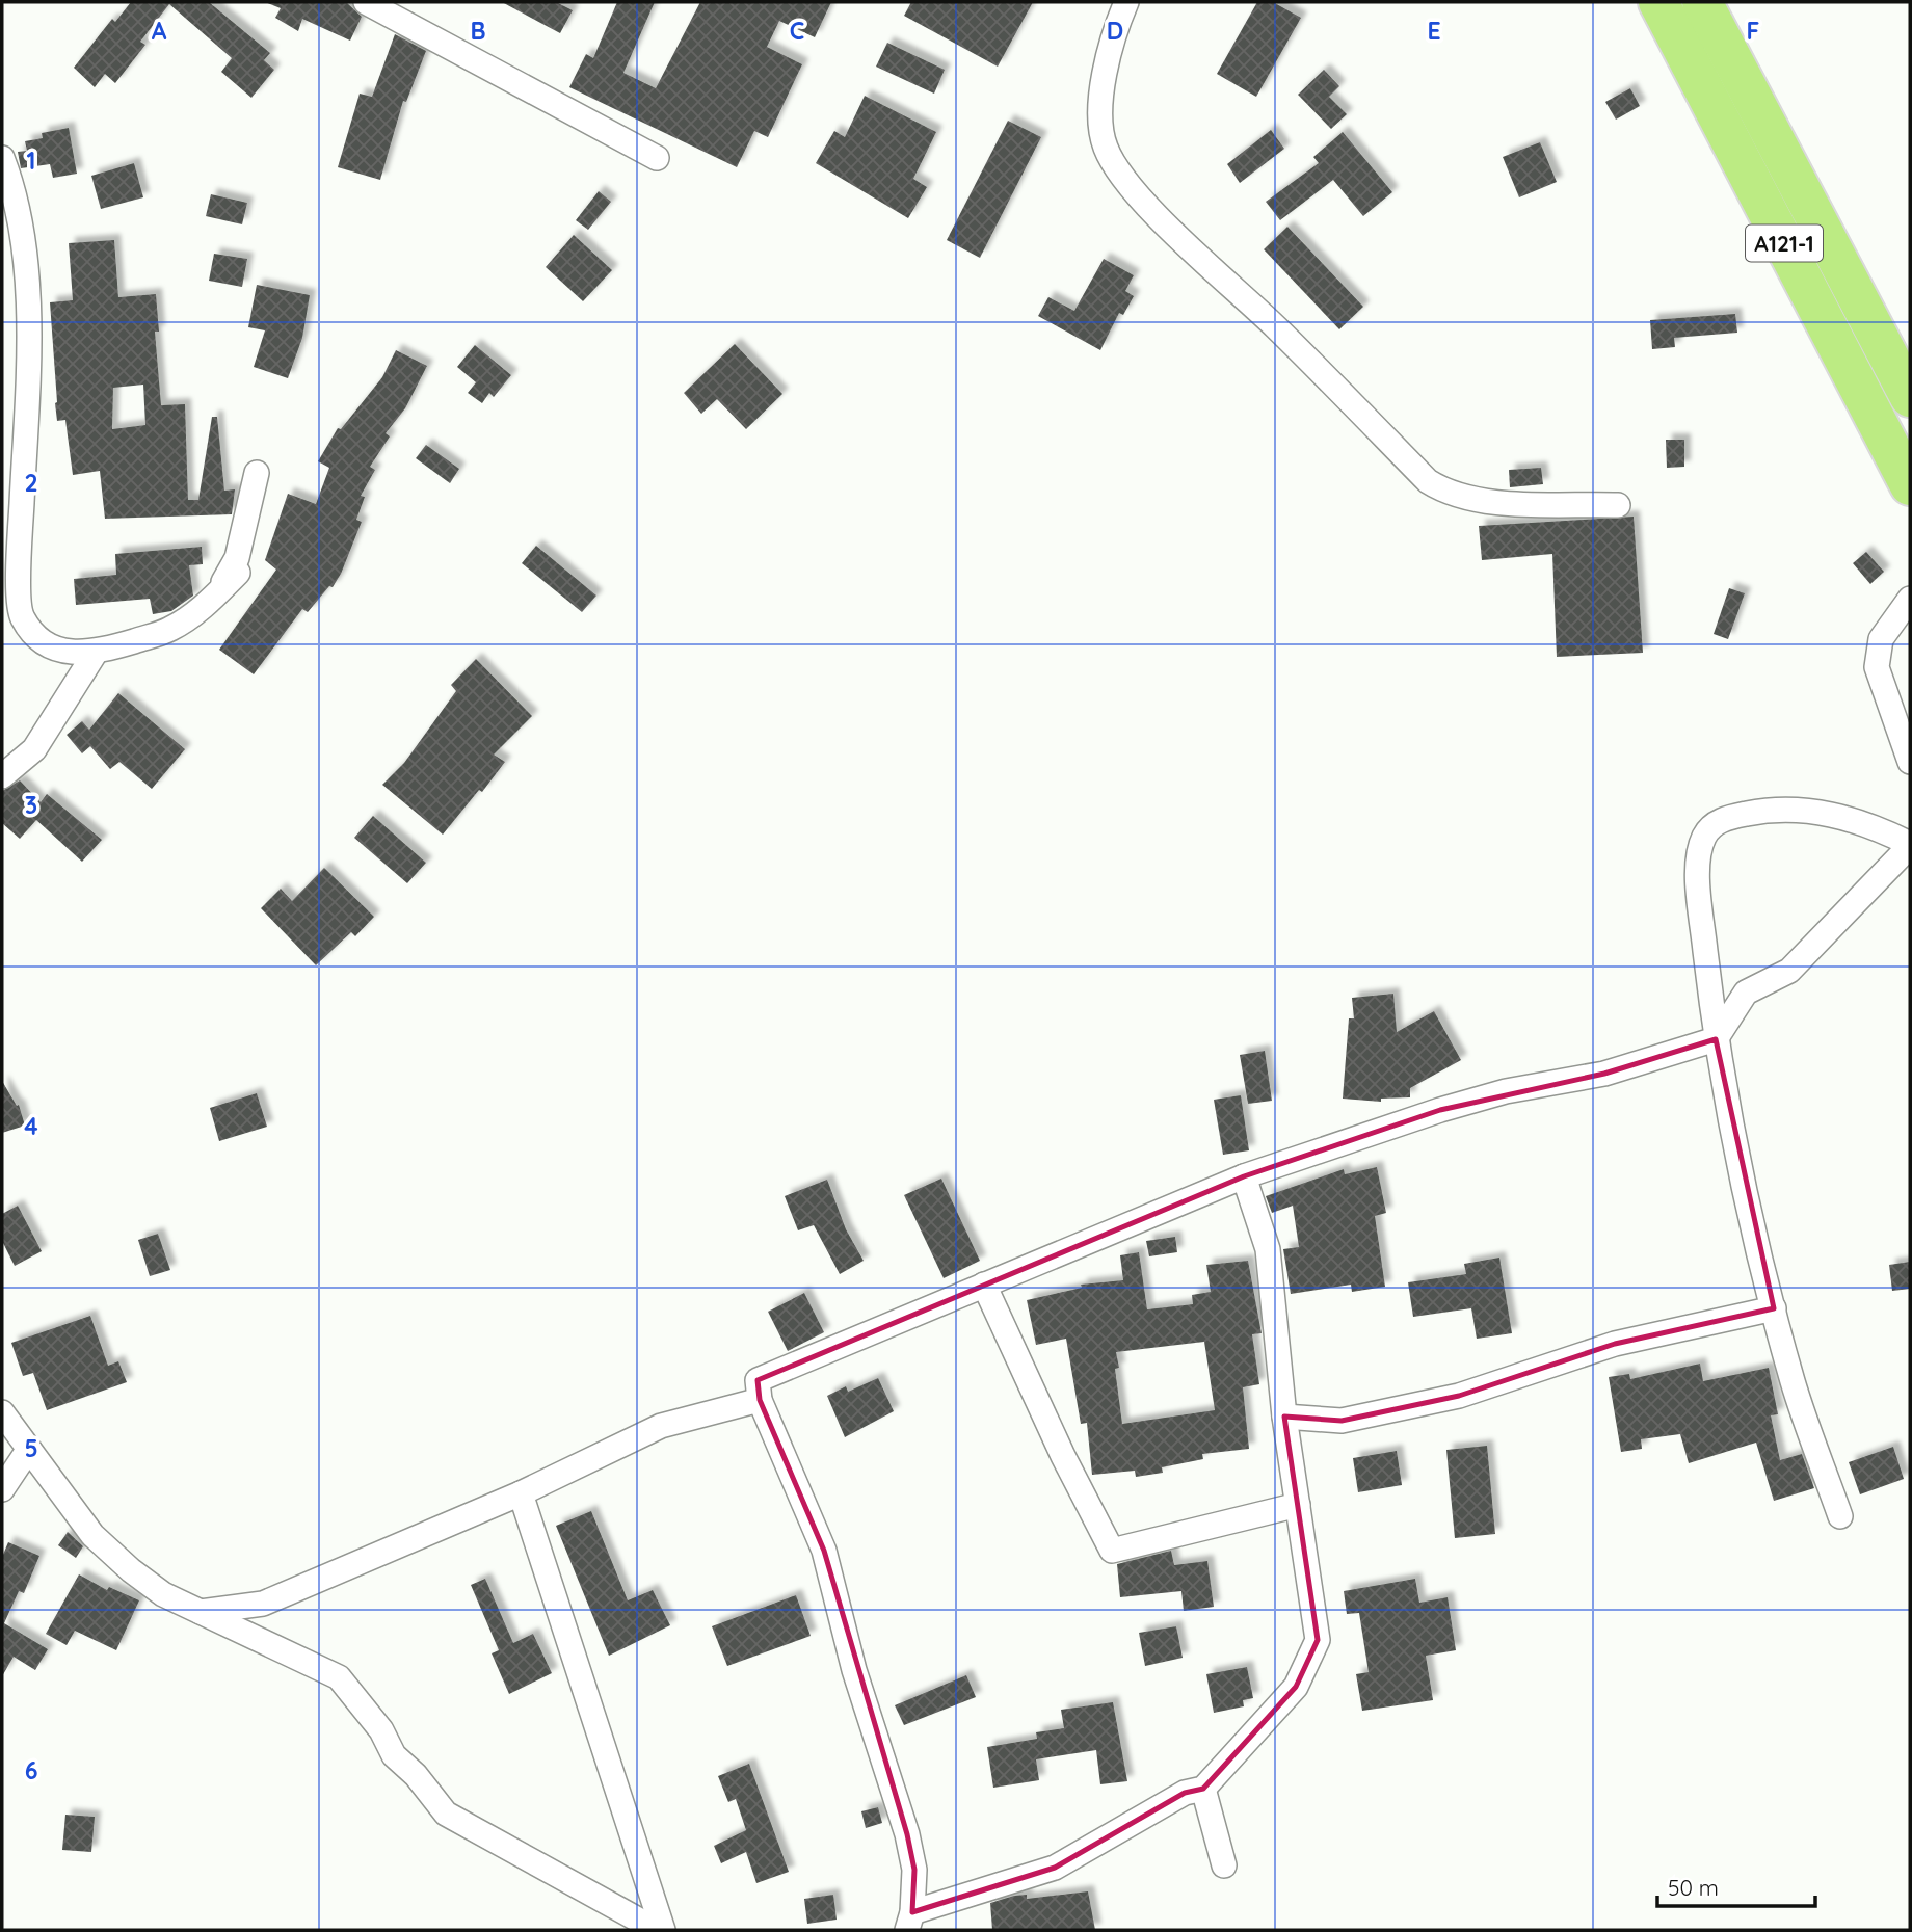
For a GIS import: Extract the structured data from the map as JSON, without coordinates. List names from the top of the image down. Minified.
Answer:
{"streets":{"highway":["A121-1"]},"scale_bar":"50 m","grid":{"columns":["A","B","C","D","E","F"],"rows":["1","2","3","4","5","6"]}}
